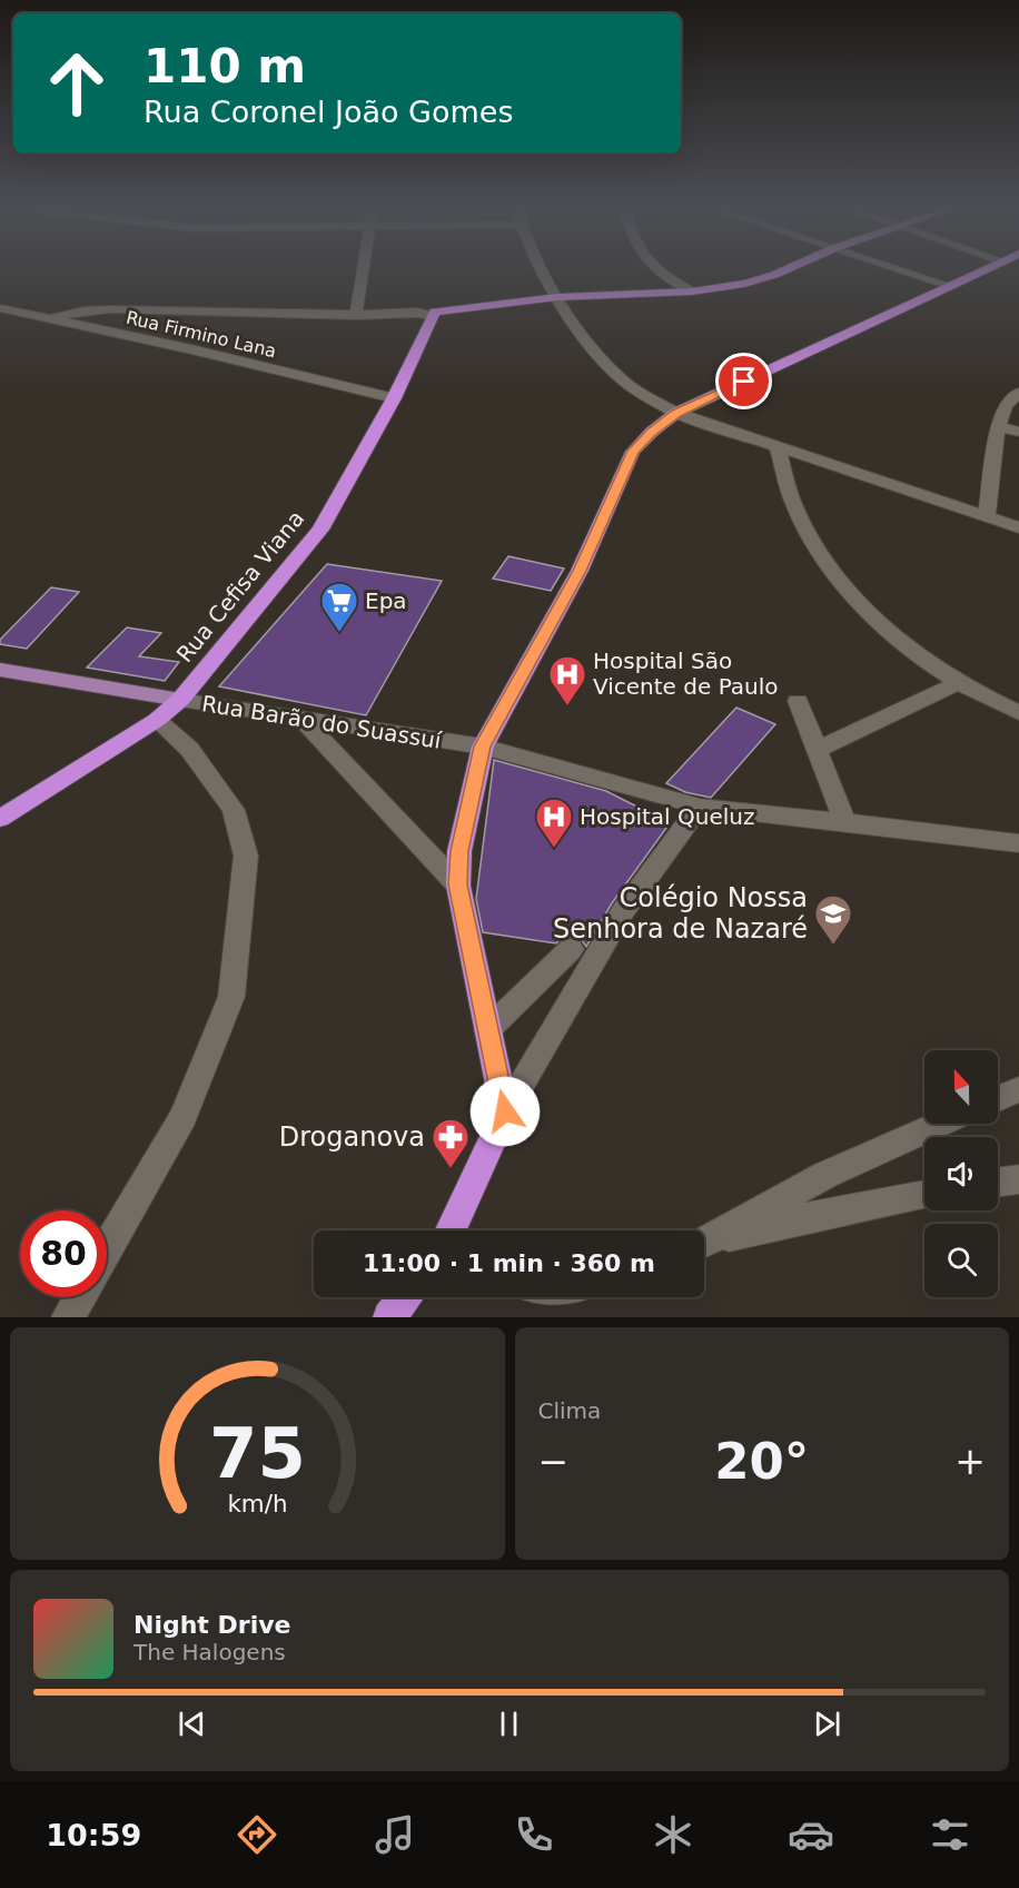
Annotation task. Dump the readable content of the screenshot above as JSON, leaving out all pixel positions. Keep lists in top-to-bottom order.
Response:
{
  "streets": {
    "highway": ["Rua Cefisa Viana"],
    "main road": ["Rua Barão do Suassuí"],
    "street": ["Rua Firmino Lana"]
  },
  "crossings": [
    ["Rua Firmino Lana", "Rua Cefisa Viana"],
    ["Rua Cefisa Viana", "Rua Barão do Suassuí"]
  ],
  "places": {
    "supermarket": ["Epa"],
    "hospital": ["Hospital São Vicente de Paulo", "Hospital Queluz"],
    "school or university": ["Colégio Nossa Senhora de Nazaré"],
    "pharmacy": ["Droganova"]
  },
  "north": "top",
  "page": {
    "turn": ["110 m", "Rua Coronel João Gomes"],
    "limit": "80",
    "trip": "11:00 · 1 min · 360 m",
    "tile": "Clima",
    "heat": ["−", "20°", "+"],
    "song": ["Night Drive", "The Halogens"],
    "tabs": "10:59",
    "gauge": ["75", "km/h"]
  }
}
